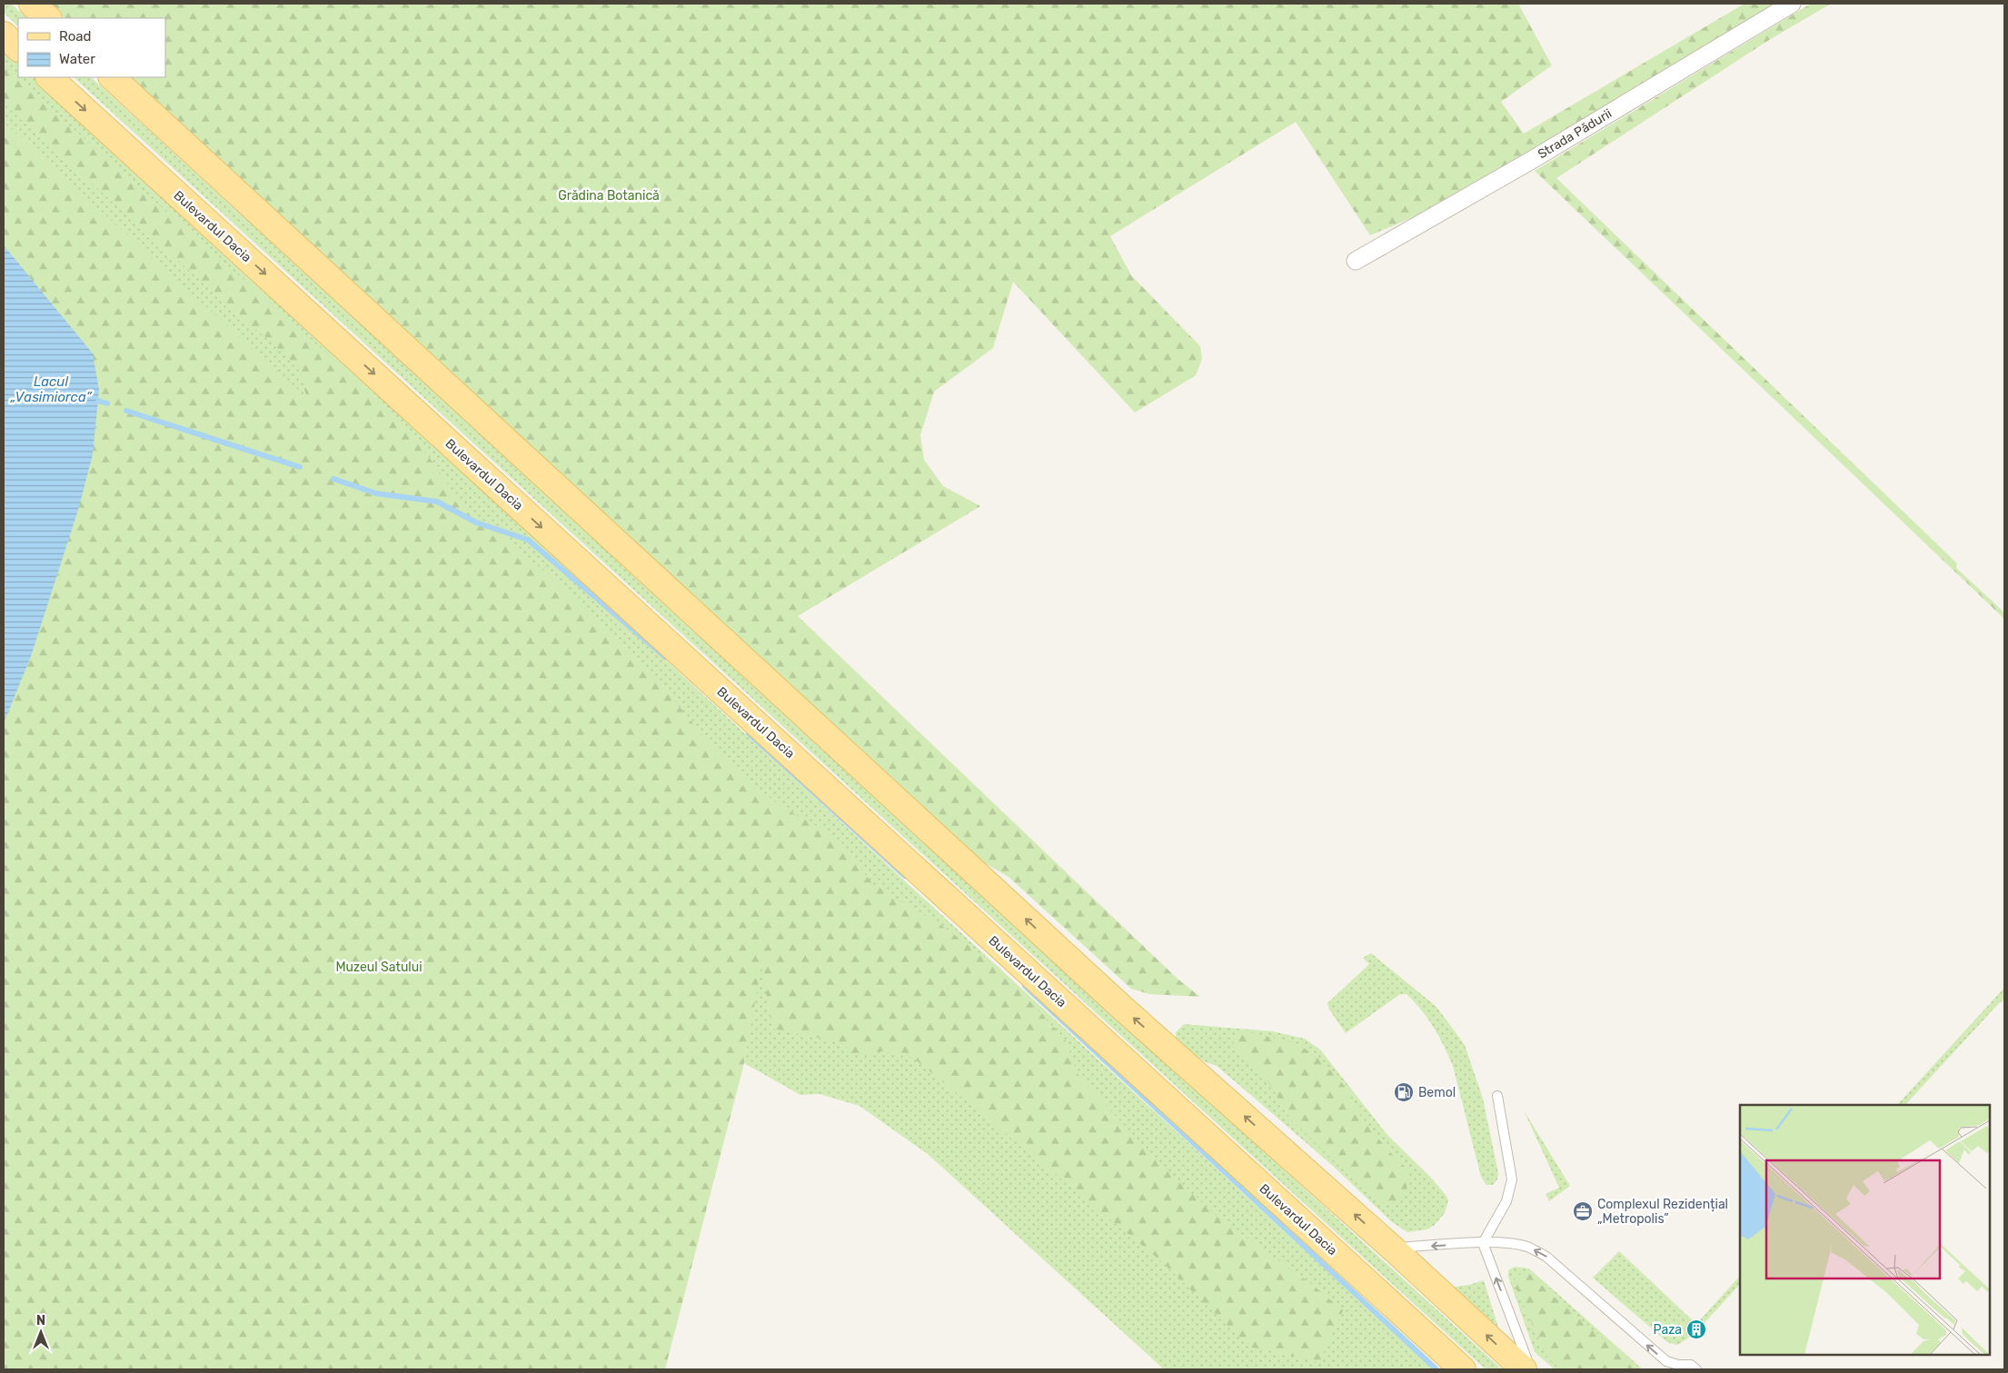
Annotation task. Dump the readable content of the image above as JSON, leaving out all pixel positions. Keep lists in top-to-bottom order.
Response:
{
  "streets": {
    "main road": ["Bulevardul Dacia"],
    "street": ["Strada Pădurii"]
  },
  "water": ["Lacul „Vasimiorca”"],
  "parks": ["Grădina Botanică", "Muzeul Satului"],
  "places": {
    "fuel station": ["Bemol"],
    "office": ["Complexul Rezidențial „Metropolis”"],
    "building": ["Paza"]
  },
  "legend": ["Road", "Water"],
  "north": "top"
}
